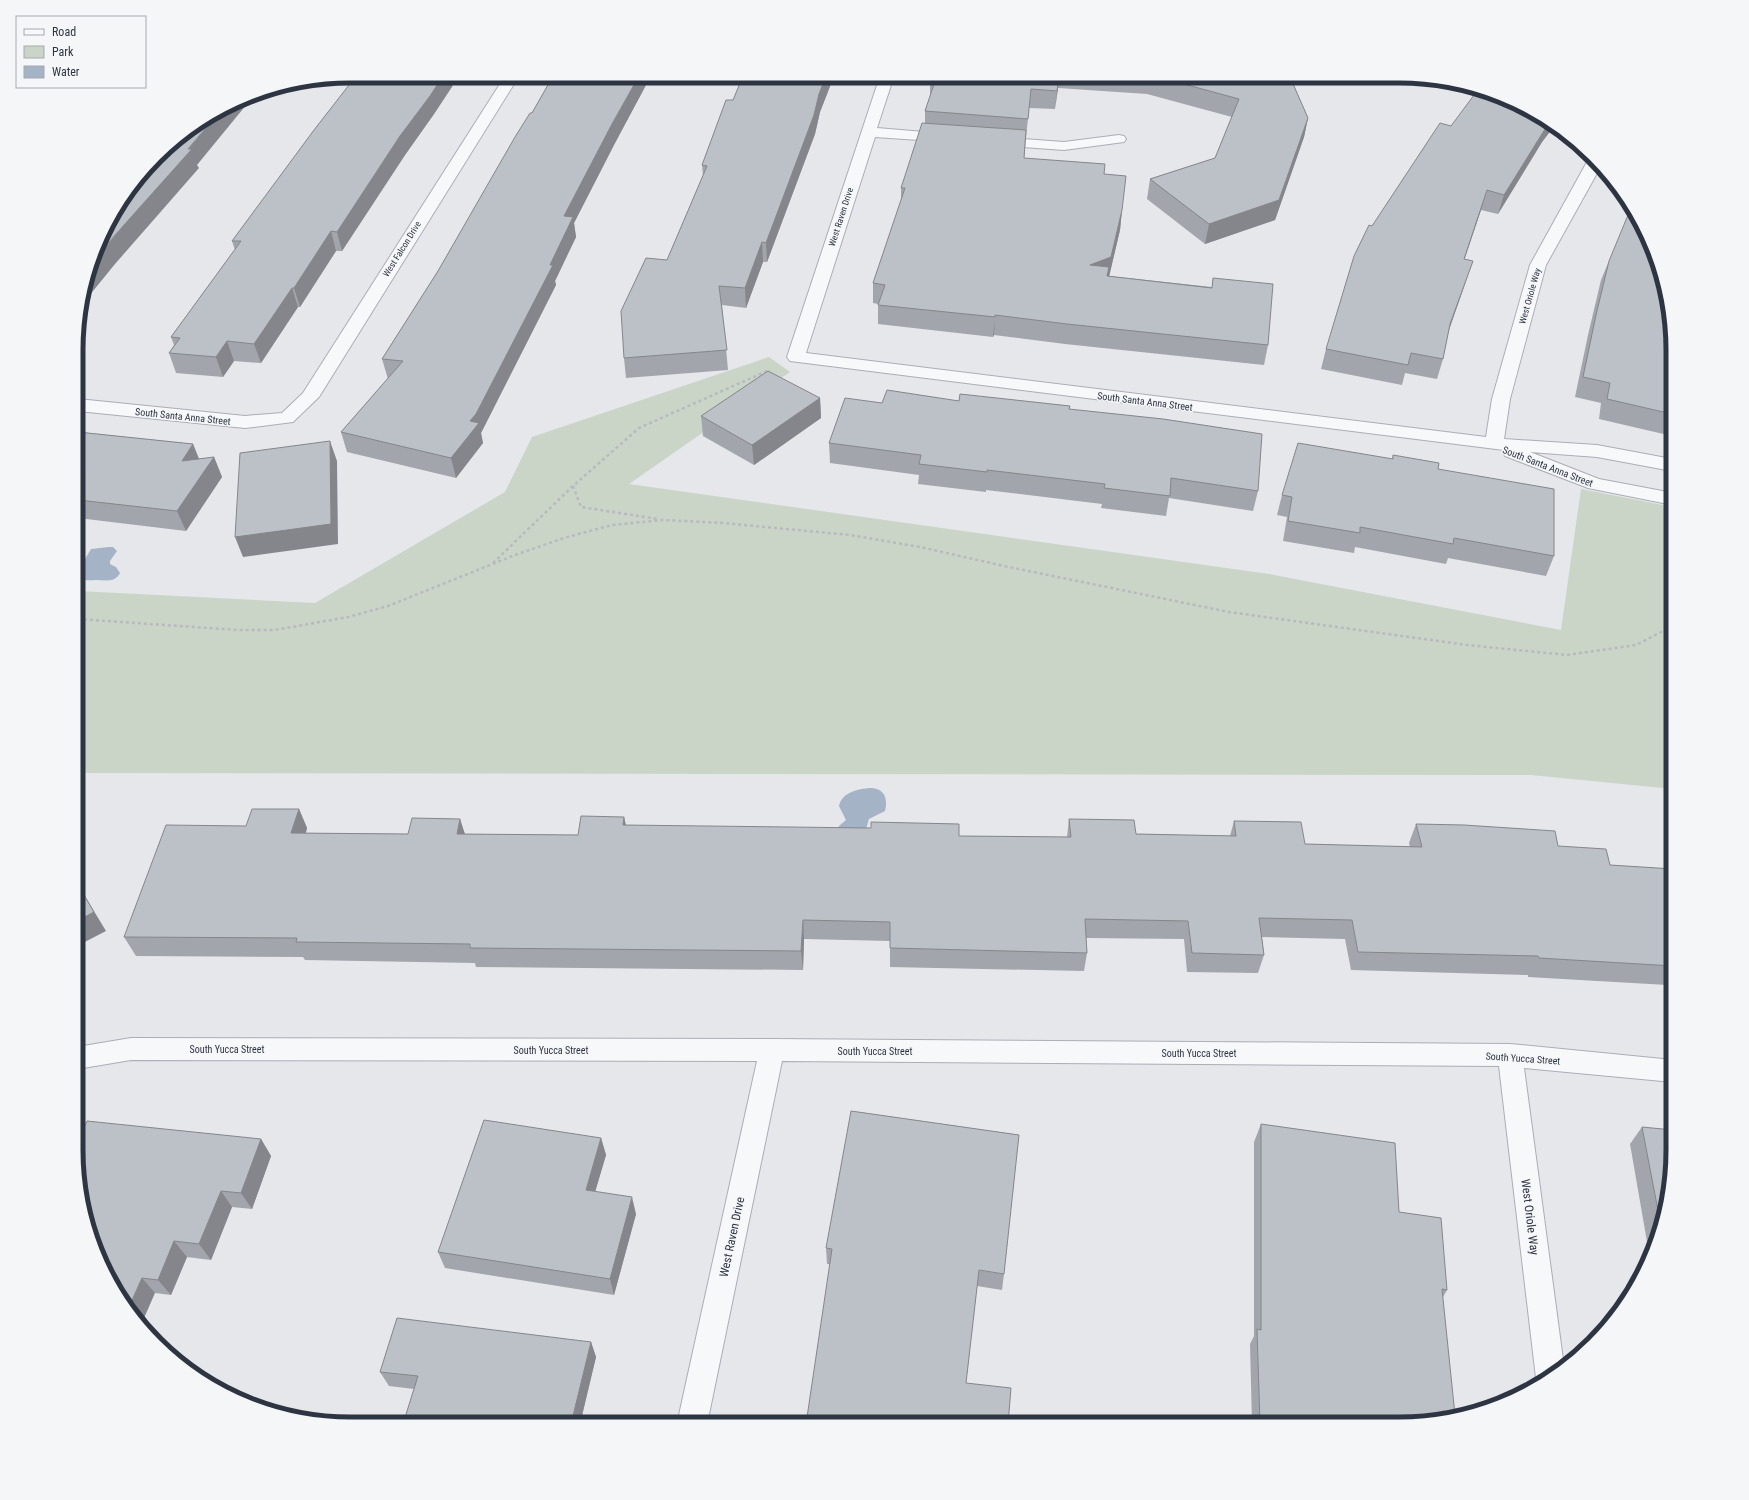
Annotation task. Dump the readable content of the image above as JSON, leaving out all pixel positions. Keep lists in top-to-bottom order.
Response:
{
  "streets": {
    "street": [
      "West Raven Drive",
      "West Falcon Drive",
      "West Oriole Way",
      "South Santa Anna Street",
      "South Yucca Street"
    ]
  },
  "crossings": [
    ["West Raven Drive", "South Santa Anna Street"],
    ["West Raven Drive", "South Yucca Street"],
    ["West Falcon Drive", "South Santa Anna Street"],
    ["West Oriole Way", "South Santa Anna Street"],
    ["West Oriole Way", "South Yucca Street"]
  ],
  "legend": ["Road", "Park", "Water"]
}
